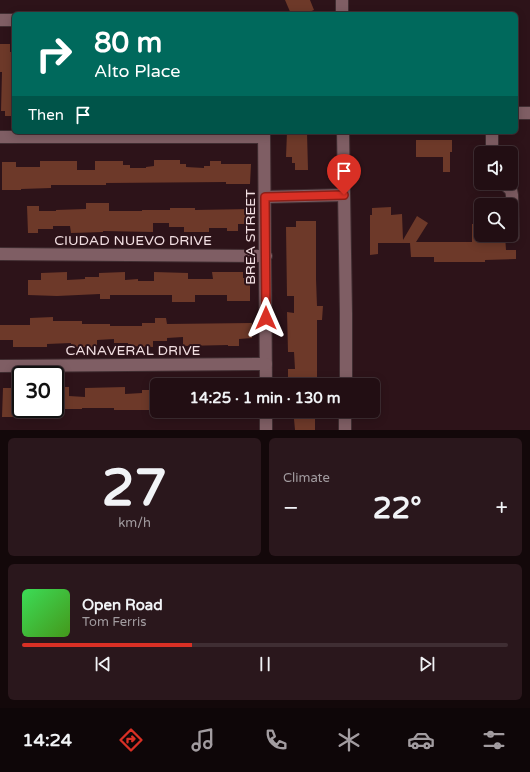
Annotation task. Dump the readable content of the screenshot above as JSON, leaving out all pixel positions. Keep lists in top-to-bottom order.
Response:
{
  "streets": {
    "street": ["BREA STREET", "CIUDAD NUEVO DRIVE", "CANAVERAL DRIVE"]
  },
  "crossings": [
    ["BREA STREET", "CIUDAD NUEVO DRIVE"],
    ["BREA STREET", "CANAVERAL DRIVE"]
  ],
  "page": {
    "turn": ["80 m", "Alto Place"],
    "then": "Then",
    "limit": "30",
    "trip": "14:25 · 1 min · 130 m",
    "tile": [
      ["27", "km/h"],
      "Climate"
    ],
    "heat": ["−", "22°", "+"],
    "song": ["Open Road", "Tom Ferris"],
    "tabs": "14:24"
  }
}
